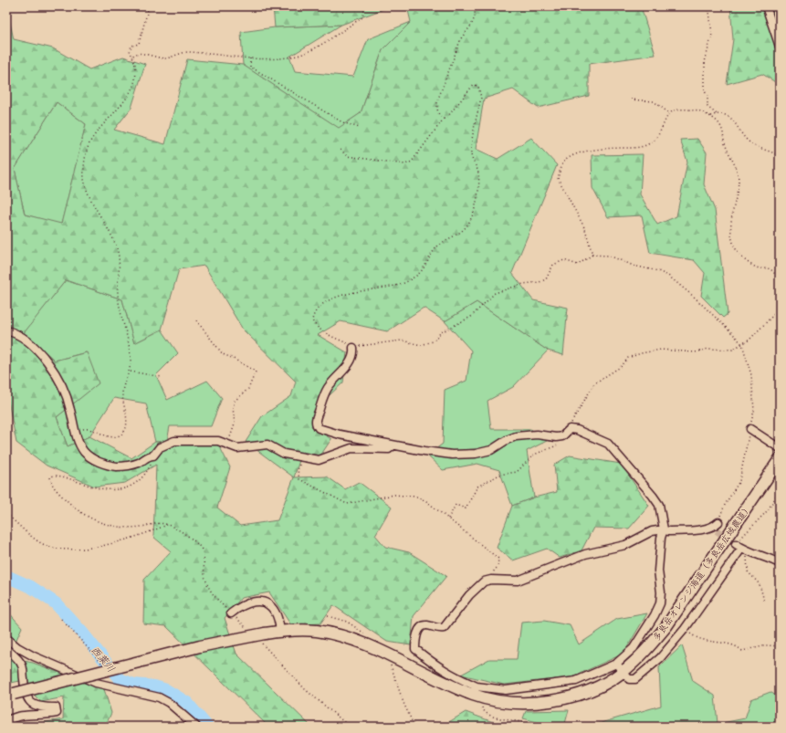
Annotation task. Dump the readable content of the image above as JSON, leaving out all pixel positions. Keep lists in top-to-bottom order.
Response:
{
  "streets": {
    "street": ["多良岳オレンジ海道（多良岳広域農道）"]
  },
  "water": ["西葉川"]
}
